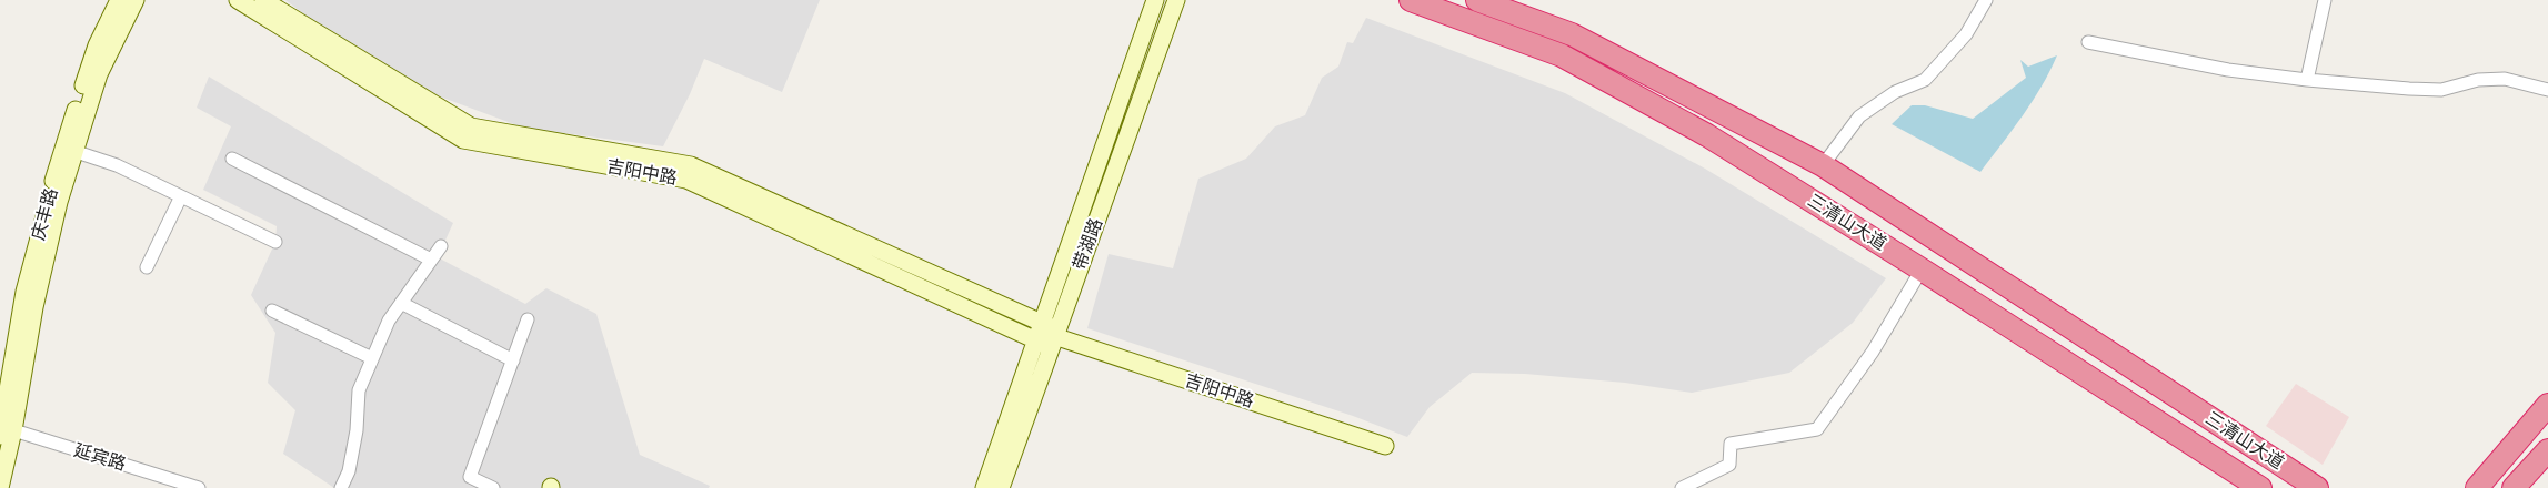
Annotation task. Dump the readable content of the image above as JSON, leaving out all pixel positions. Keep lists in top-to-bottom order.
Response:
{
  "streets": {
    "highway": ["三清山大道"],
    "main road": ["吉阳中路", "庆丰路", "带湖路"],
    "street": ["延宾路"]
  },
  "crossings": [
    ["吉阳中路", "带湖路"],
    ["庆丰路", "延宾路"]
  ]
}
